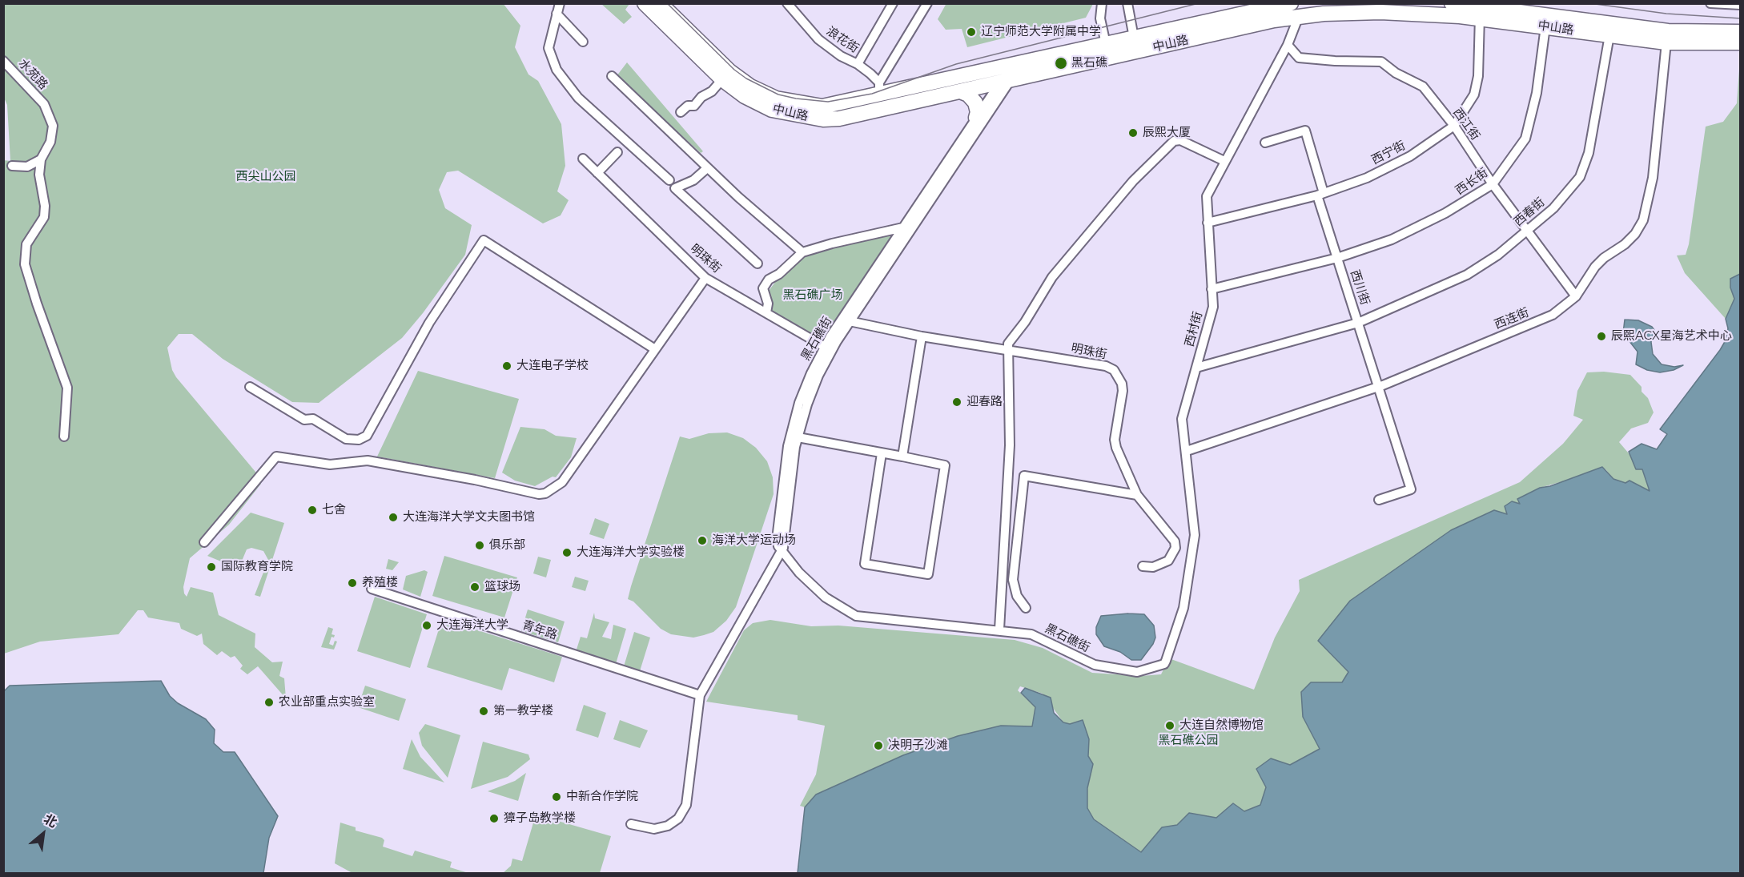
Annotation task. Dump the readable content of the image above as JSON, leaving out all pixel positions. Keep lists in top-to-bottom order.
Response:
{
  "streets": {
    "highway": ["中山路"],
    "street": [
      "浪花街",
      "水苑路",
      "西江街",
      "西宁街",
      "西长街",
      "西春街",
      "明珠街",
      "西川街",
      "西连街",
      "西村街",
      "黑石礁街",
      "青年路"
    ]
  },
  "crossings": [
    ["中山路", "浪花街"],
    ["中山路", "西宁街"],
    ["中山路", "西长街"],
    ["中山路", "西春街"],
    ["中山路", "西连街"],
    ["中山路", "西村街"],
    ["中山路", "黑石礁街"],
    ["西江街", "西宁街"],
    ["西江街", "西长街"],
    ["西江街", "西春街"],
    ["西江街", "西连街"],
    ["西江街", "西村街"],
    ["西宁街", "西川街"],
    ["西宁街", "西村街"],
    ["西长街", "西川街"],
    ["西长街", "西村街"],
    ["西春街", "西川街"],
    ["西春街", "西村街"],
    ["明珠街", "黑石礁街"],
    ["西川街", "西连街"],
    ["西连街", "西村街"],
    ["西村街", "黑石礁街"]
  ],
  "parks": ["西尖山公园", "黑石礁广场", "黑石礁公园"],
  "places": [
    "辽宁师范大学附属中学",
    "黑石礁",
    "辰熙大厦",
    "辰熙ACX星海艺术中心",
    "大连电子学校",
    "迎春路",
    "七舍",
    "大连海洋大学文夫图书馆",
    "海洋大学运动场",
    "俱乐部",
    "大连海洋大学实验楼",
    "国际教育学院",
    "养殖楼",
    "篮球场",
    "大连海洋大学",
    "农业部重点实验室",
    "第一教学楼",
    "大连自然博物馆",
    "决明子沙滩",
    "中新合作学院",
    "獐子岛教学楼"
  ],
  "north": "top right"
}
